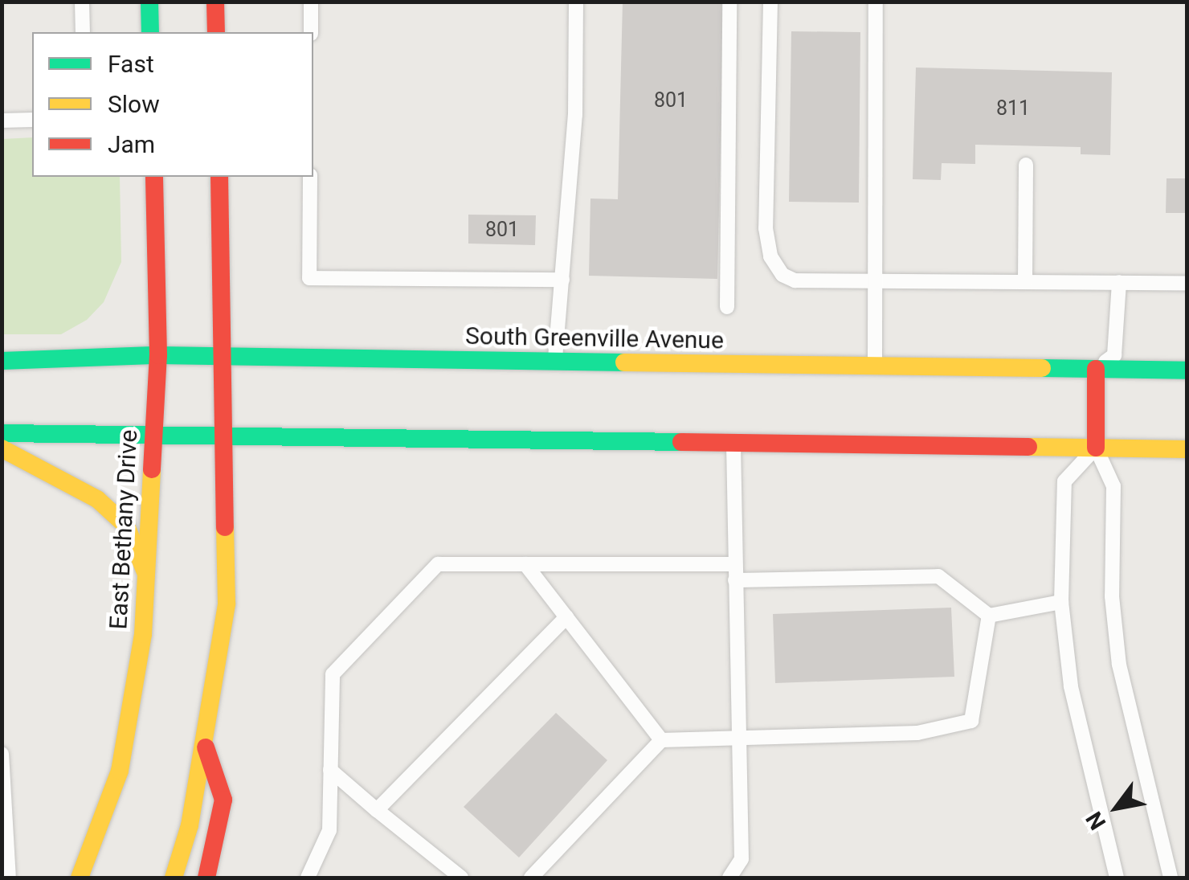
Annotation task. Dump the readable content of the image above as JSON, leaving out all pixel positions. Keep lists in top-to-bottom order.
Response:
{
  "streets": {
    "main road": ["South Greenville Avenue", "East Bethany Drive"]
  },
  "crossings": [
    ["South Greenville Avenue", "East Bethany Drive"]
  ],
  "house_numbers": ["801", "811", "801"],
  "legend": ["Fast", "Slow", "Jam"],
  "north": "bottom left"
}
